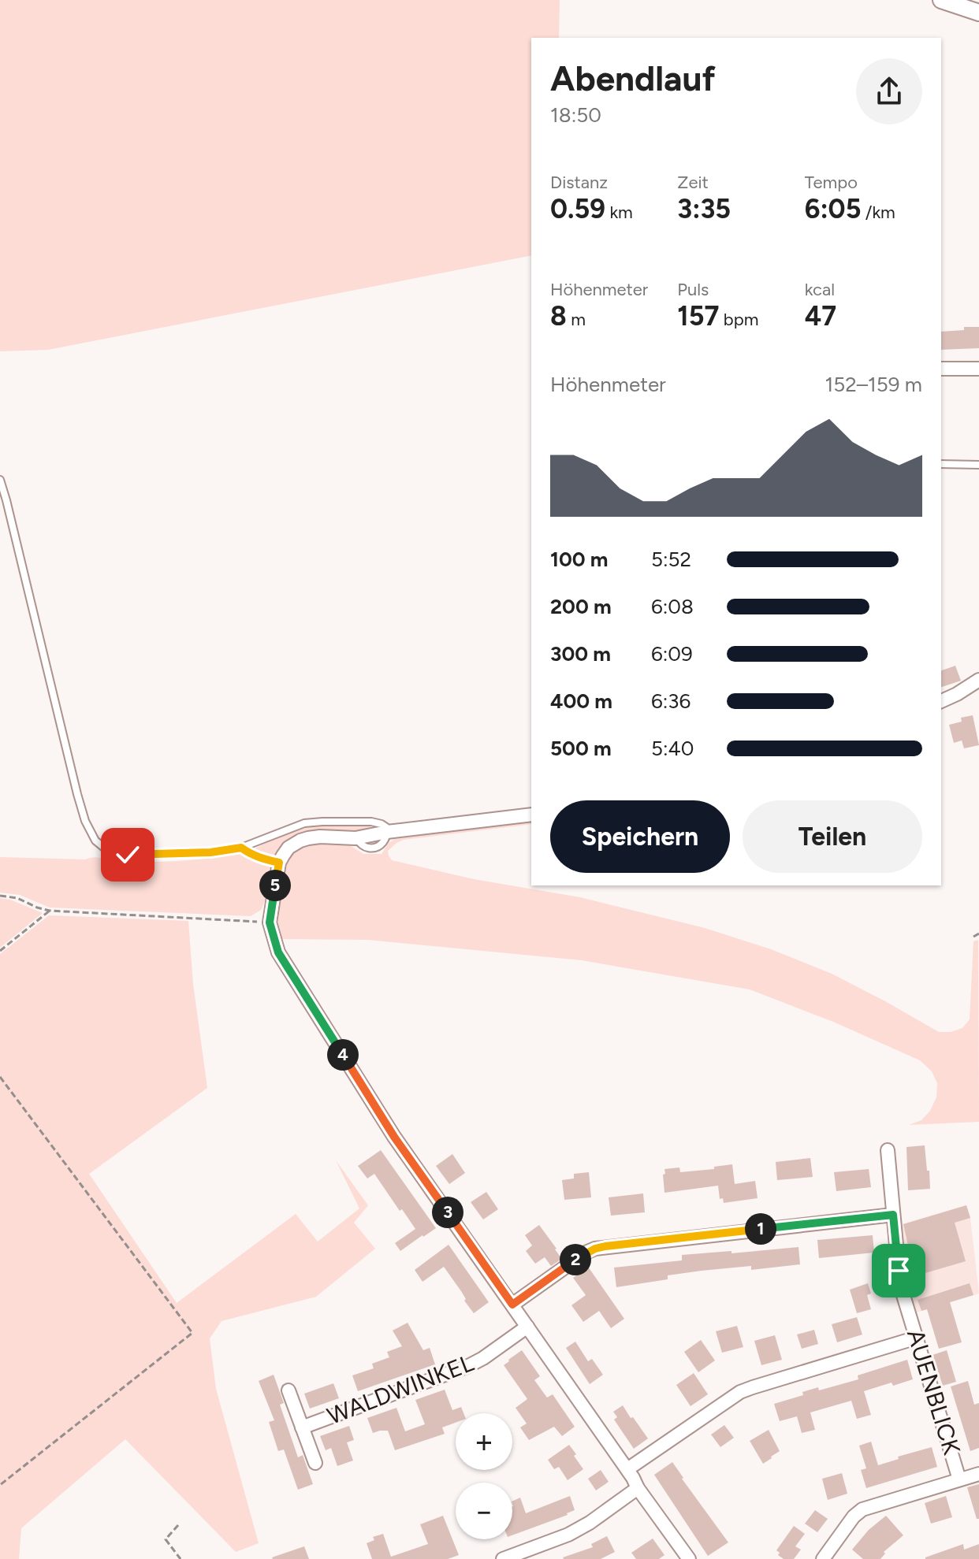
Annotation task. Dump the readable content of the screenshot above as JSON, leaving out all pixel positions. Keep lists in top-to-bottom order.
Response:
{
  "streets": {
    "street": ["WALDWINKEL", "AUENBLICK"]
  },
  "page": {
    "heading": ["Abendlauf", "18:50"],
    "stats": [
      ["Distanz", "0.59 km"],
      ["Zeit", "3:35"],
      ["Tempo", "6:05 /km"],
      ["Höhenmeter", "8 m"],
      ["Puls", "157 bpm"],
      ["kcal", "47"]
    ],
    "chart": ["Höhenmeter", "152–159 m"],
    "list": [
      {
        "name": "100 m",
        "note": "5:52"
      },
      {
        "name": "200 m",
        "note": "6:08"
      },
      {
        "name": "300 m",
        "note": "6:09"
      },
      {
        "name": "400 m",
        "note": "6:36"
      },
      {
        "name": "500 m",
        "note": "5:40"
      }
    ],
    "buttons": ["Speichern", "Teilen"],
    "pins": [
      "5",
      "4",
      "3",
      "1",
      "2"
    ],
    "map_buttons": ["+", "−"]
  }
}
